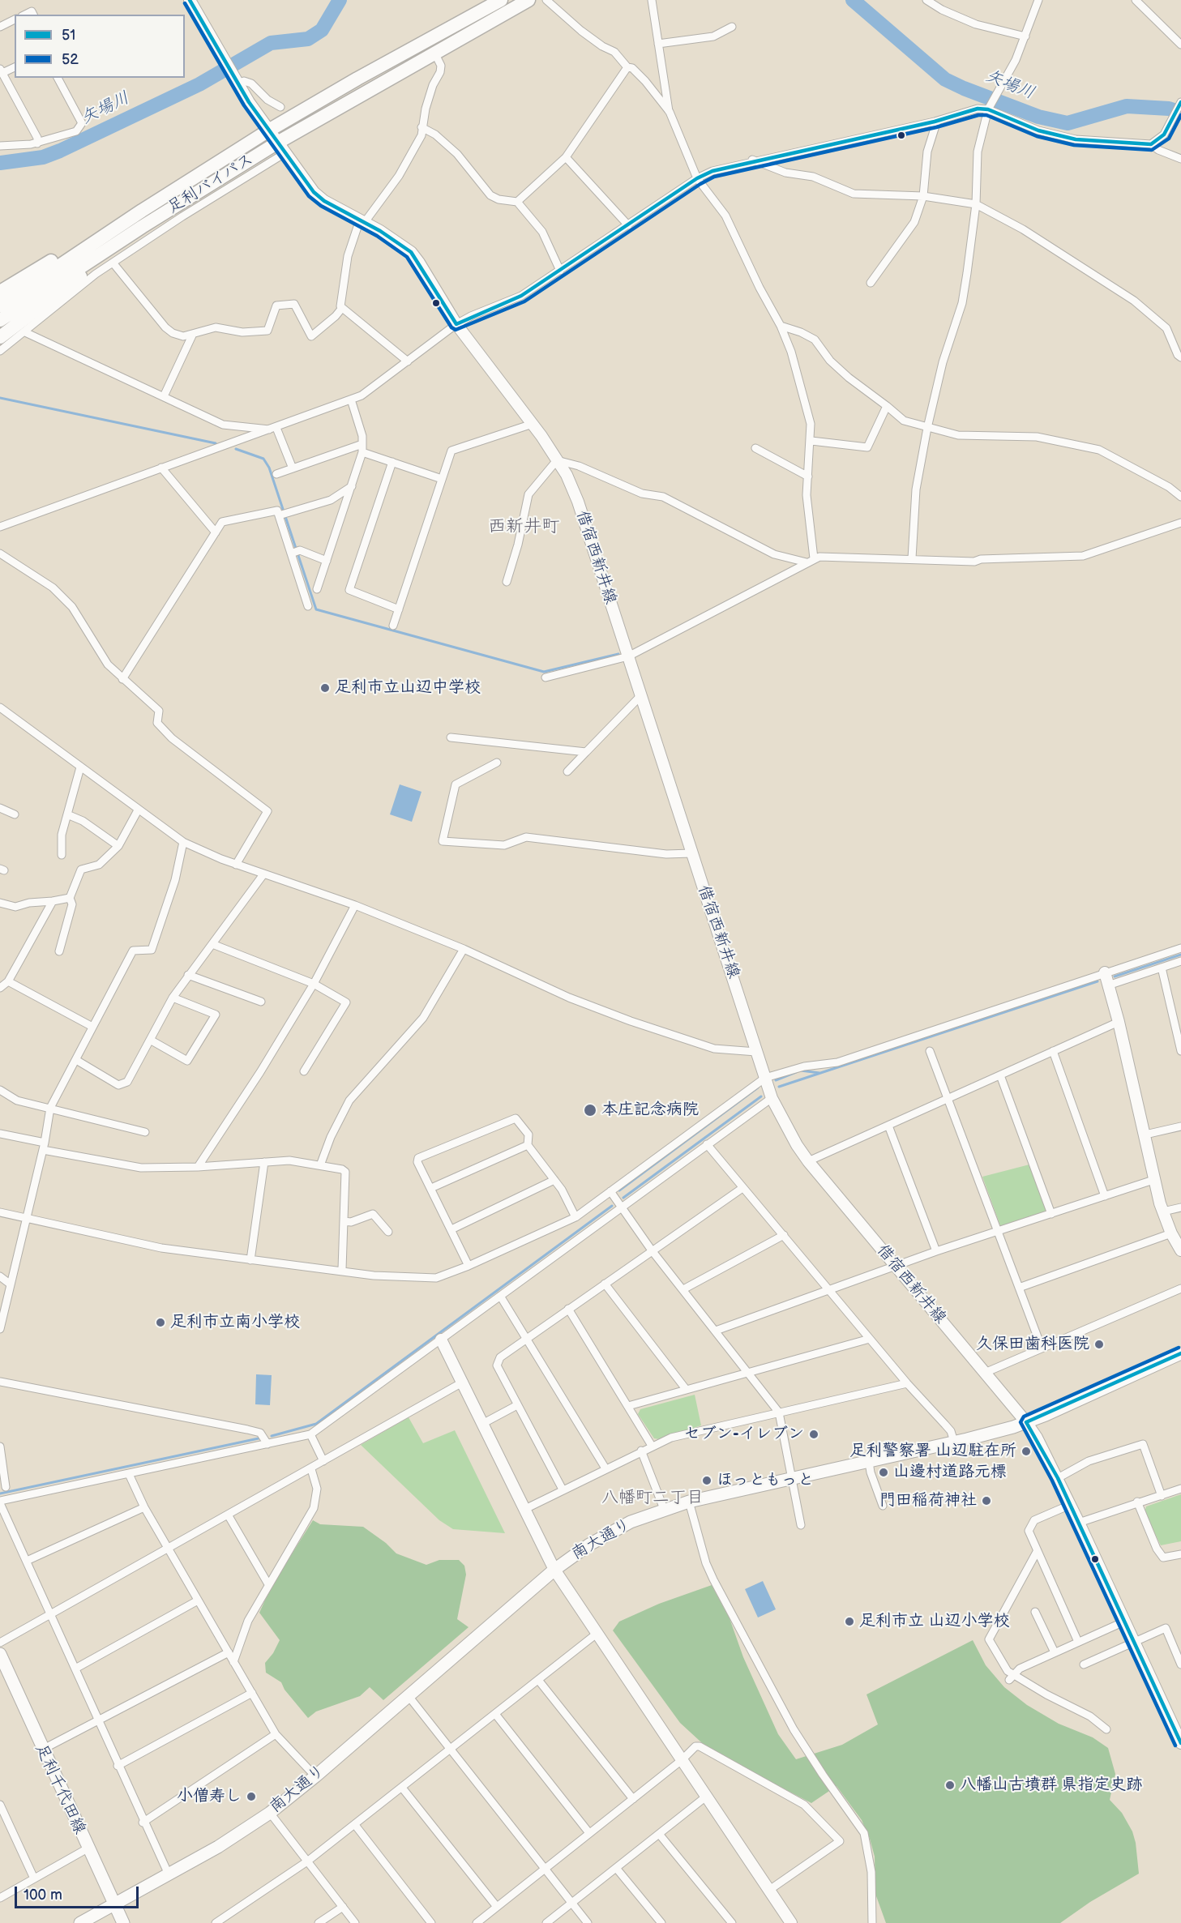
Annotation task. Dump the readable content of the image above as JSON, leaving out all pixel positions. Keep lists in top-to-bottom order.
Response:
{
  "streets": {
    "highway": ["足利バイパス"],
    "main road": ["借宿西新井線", "南大通り", "足利千代田線"]
  },
  "crossings": [
    ["足利バイパス", "借宿西新井線"],
    ["借宿西新井線", "南大通り"],
    ["南大通り", "足利千代田線"]
  ],
  "districts": ["西新井町", "八幡町二丁目"],
  "water": ["矢場川"],
  "places": [
    "足利市立山辺中学校",
    "本庄記念病院",
    "足利市立南小学校",
    "久保田歯科医院",
    "セブン-イレブン",
    "足利警察署 山辺駐在所",
    "山邊村道路元標",
    "ほっともっと",
    "門田稲荷神社",
    "足利市立 山辺小学校",
    "八幡山古墳群 県指定史跡",
    "小僧寿し"
  ],
  "lines": ["transit line 51", "transit line 52"],
  "legend": ["51", "52"],
  "scale_bar": "100 m"
}
